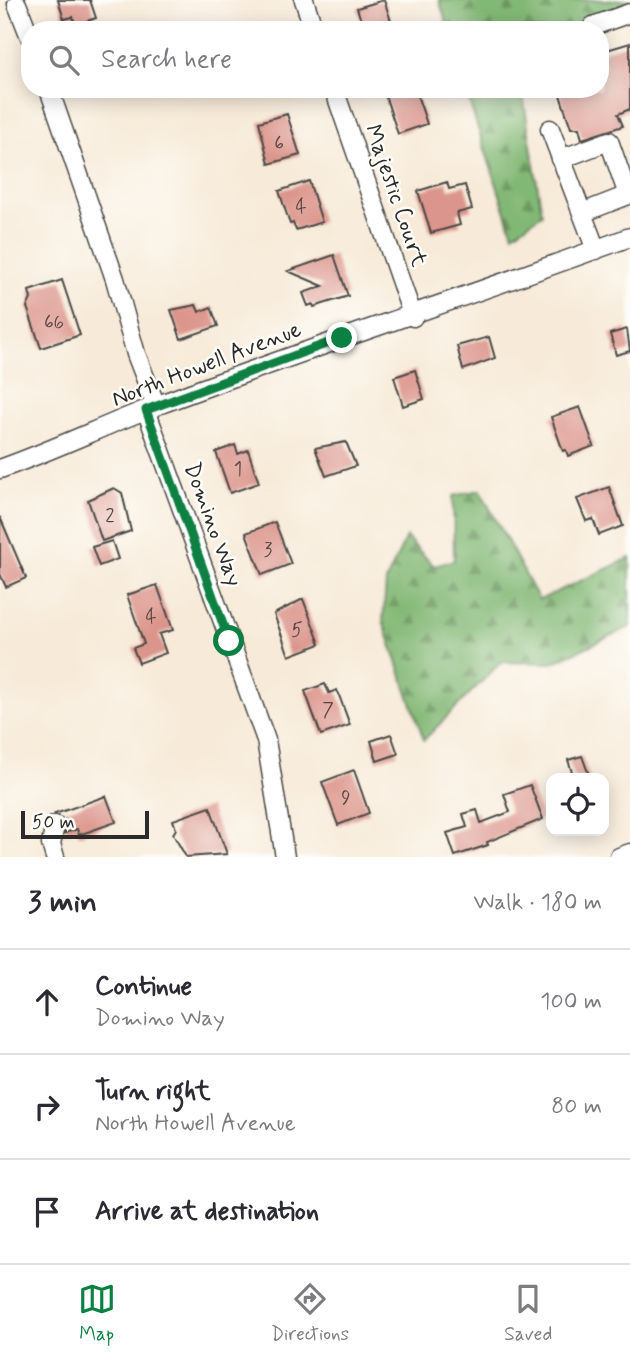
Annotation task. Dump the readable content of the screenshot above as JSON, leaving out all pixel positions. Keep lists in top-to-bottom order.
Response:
{
  "streets": {
    "street": ["Majestic Court", "North Howell Avenue", "Domino Way"]
  },
  "crossings": [
    ["Majestic Court", "North Howell Avenue"],
    ["North Howell Avenue", "Domino Way"]
  ],
  "house_numbers": [
    "6",
    "4",
    "66",
    "1",
    "2",
    "3",
    "4",
    "5",
    "7",
    "9"
  ],
  "scale_bar": "50 m",
  "page": {
    "search": "Search here",
    "scale": "50 m",
    "heading": ["3 min", "Walk · 180 m"],
    "list": [
      ["Continue", "Domino Way", "100 m"],
      ["Turn right", "North Howell Avenue", "80 m"],
      "Arrive at destination"
    ],
    "nav": ["Map", "Directions", "Saved"]
  }
}
